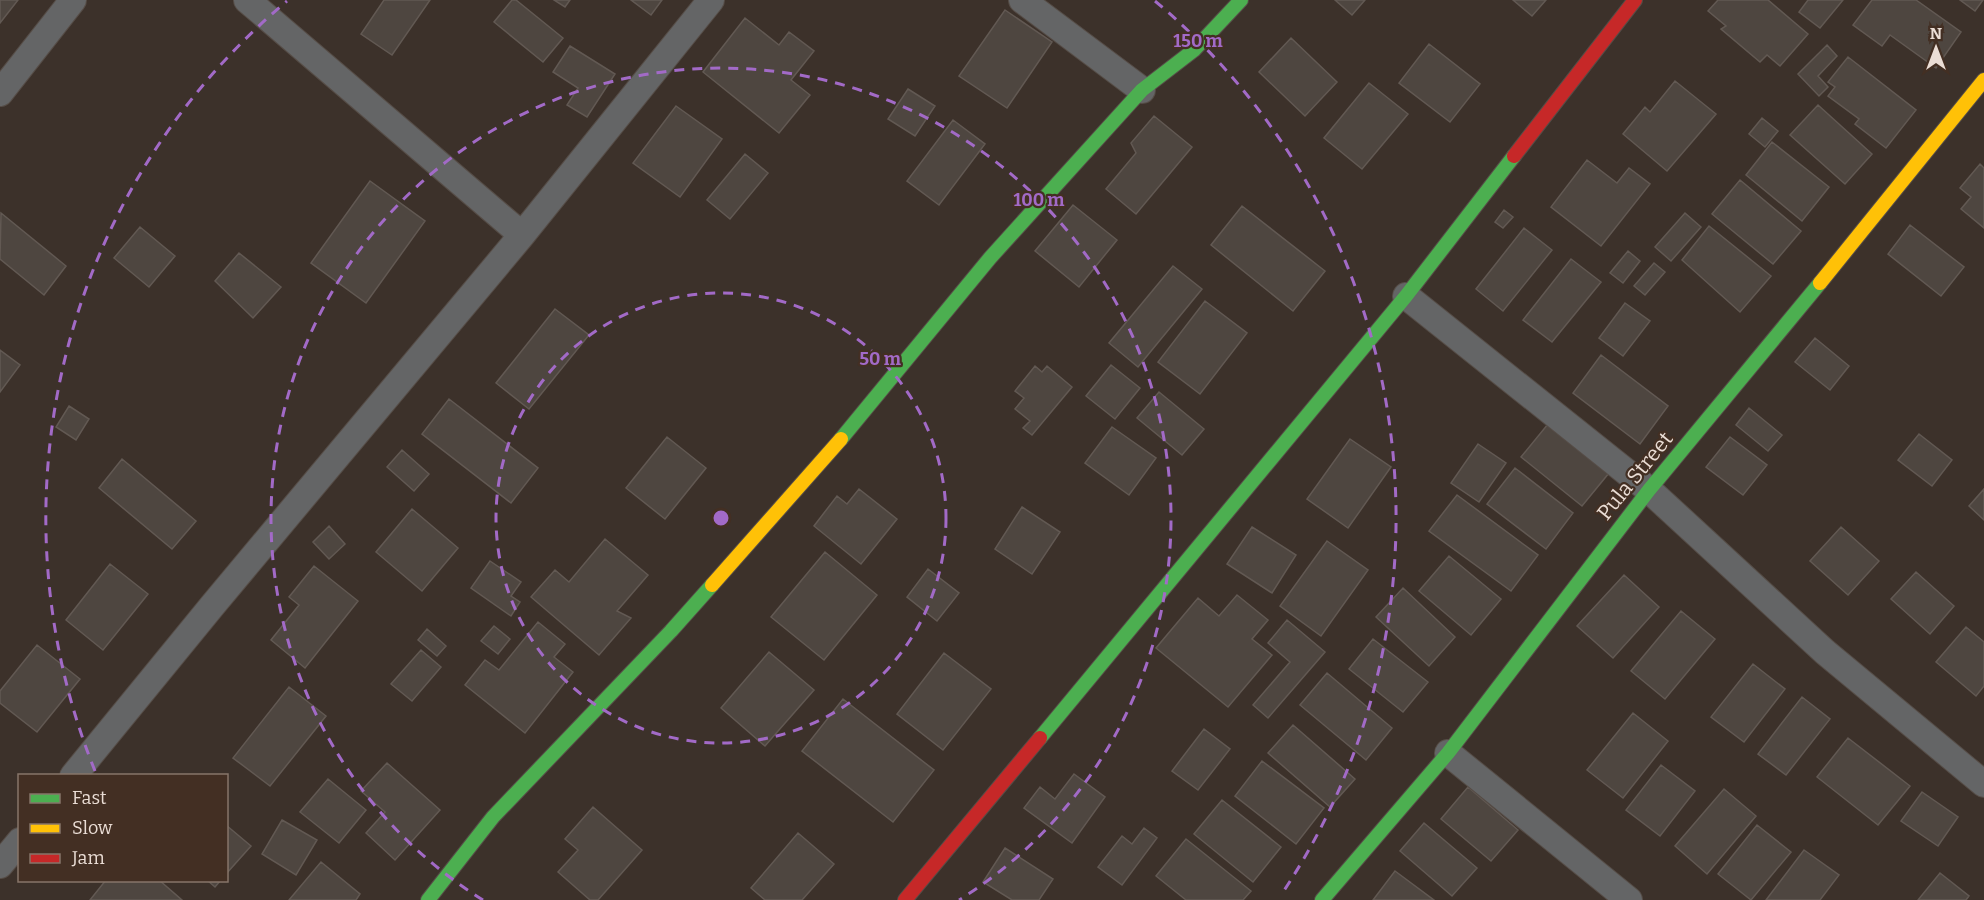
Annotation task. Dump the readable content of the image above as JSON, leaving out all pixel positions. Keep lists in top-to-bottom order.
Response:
{
  "streets": {
    "street": ["Pula Street"]
  },
  "legend": ["Fast", "Slow", "Jam"],
  "north": "top",
  "rings": ["150 m", "100 m", "50 m"]
}
